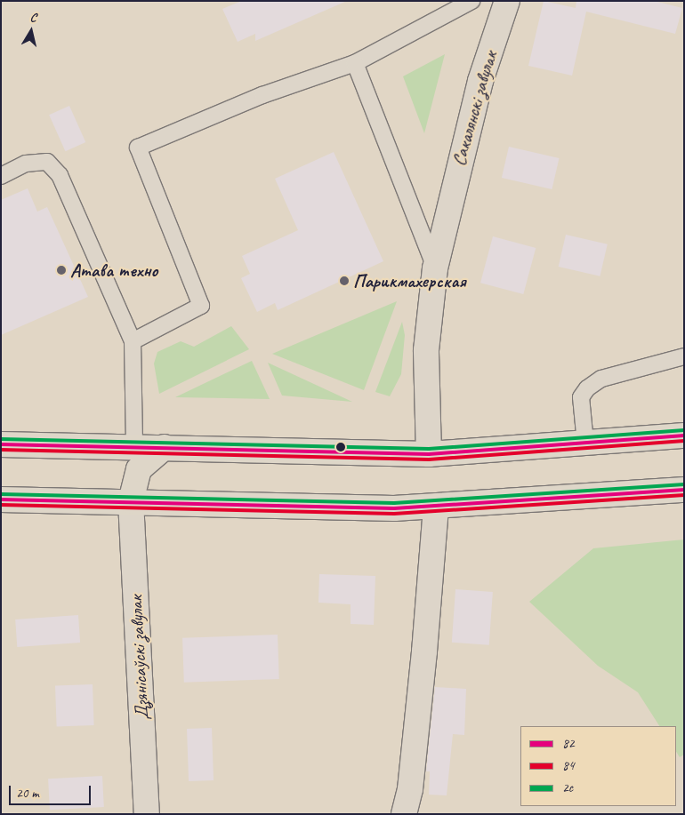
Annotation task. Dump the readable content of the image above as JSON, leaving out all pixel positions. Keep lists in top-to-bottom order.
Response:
{
  "streets": {
    "street": ["Сакалянскі завулак", "Дзянісаўскі завулак"]
  },
  "places": ["Атава техно", "Парикмахерская"],
  "lines": ["transit line 2с", "transit line 82", "transit line 84"],
  "legend": ["82", "84", "2с"],
  "scale_bar": "20 m",
  "north": "top"
}
